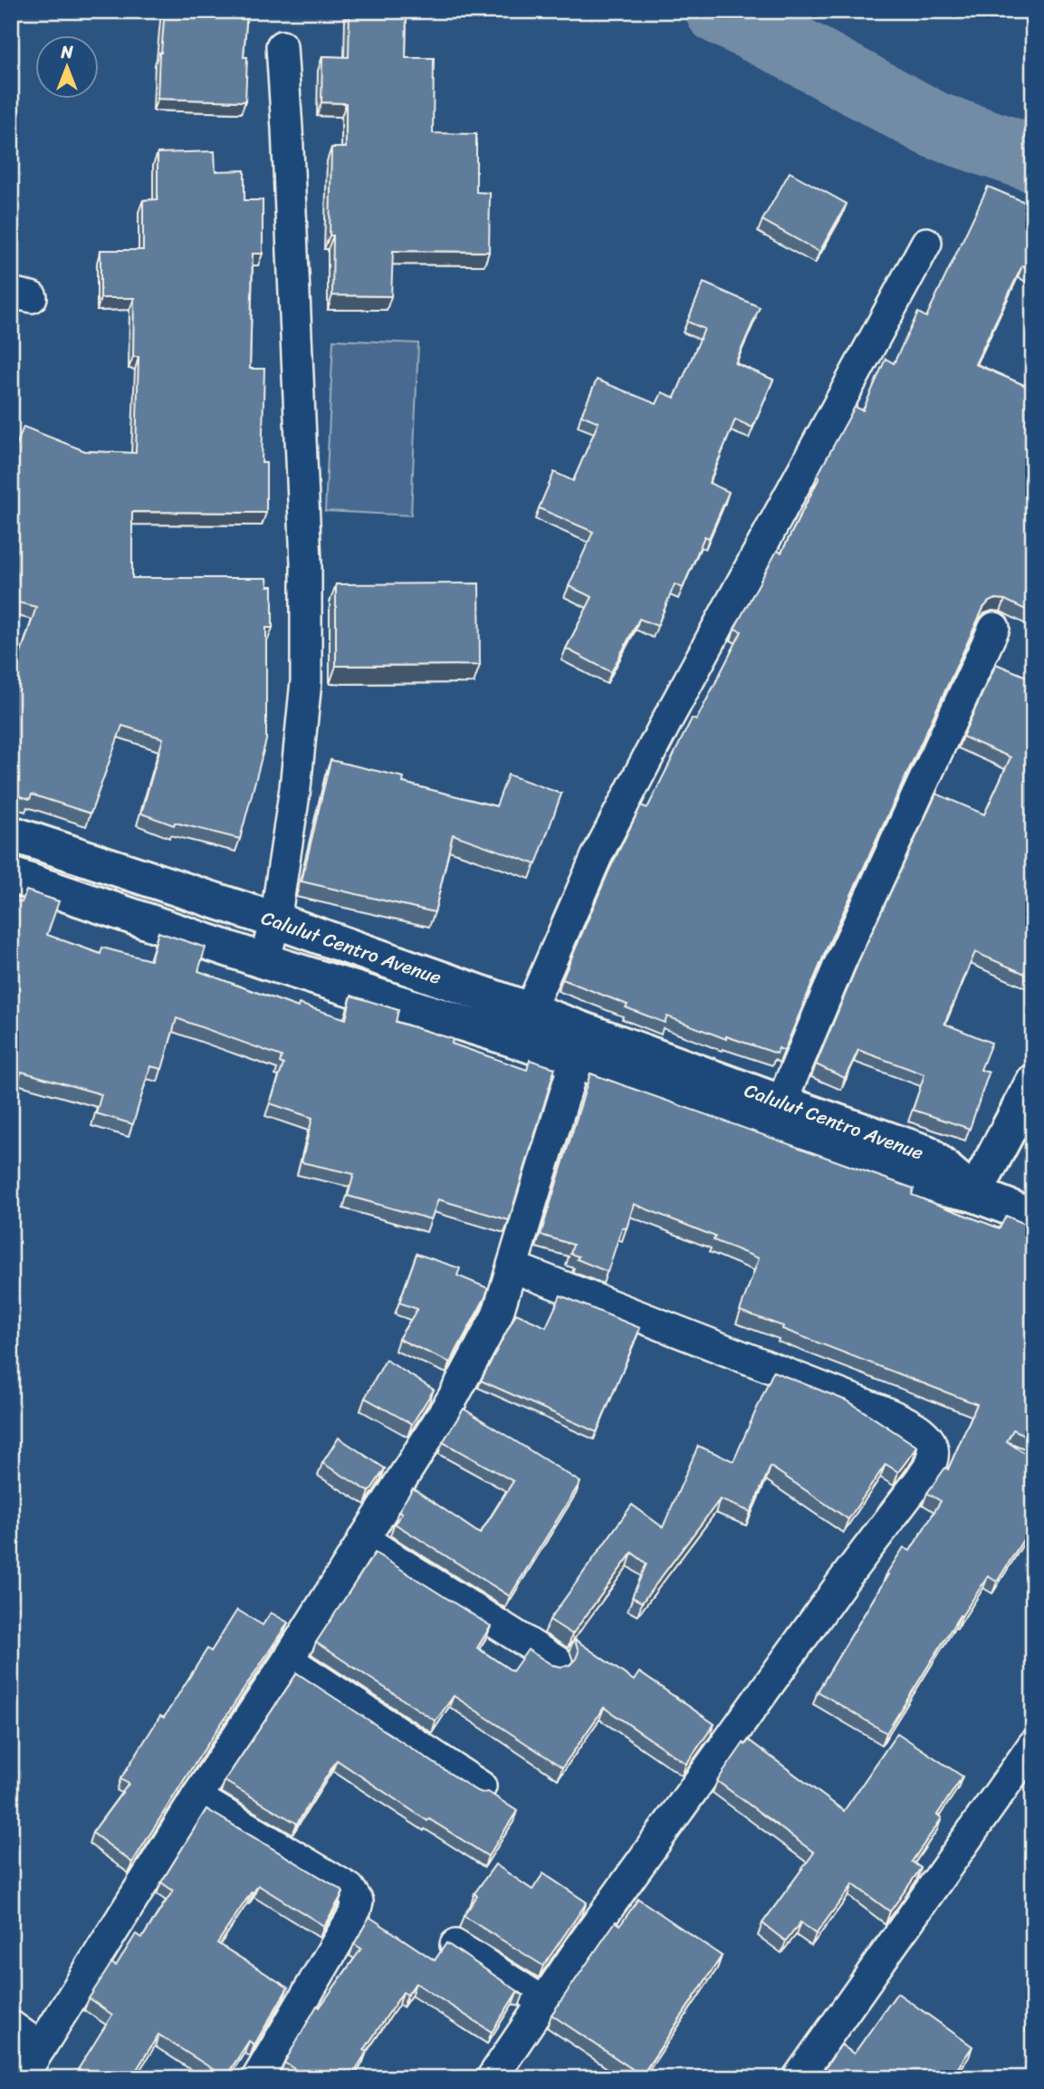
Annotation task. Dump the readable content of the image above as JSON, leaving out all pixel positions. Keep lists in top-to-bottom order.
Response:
{
  "streets": {
    "main road": ["Calulut Centro Avenue"]
  },
  "north": "top"
}
